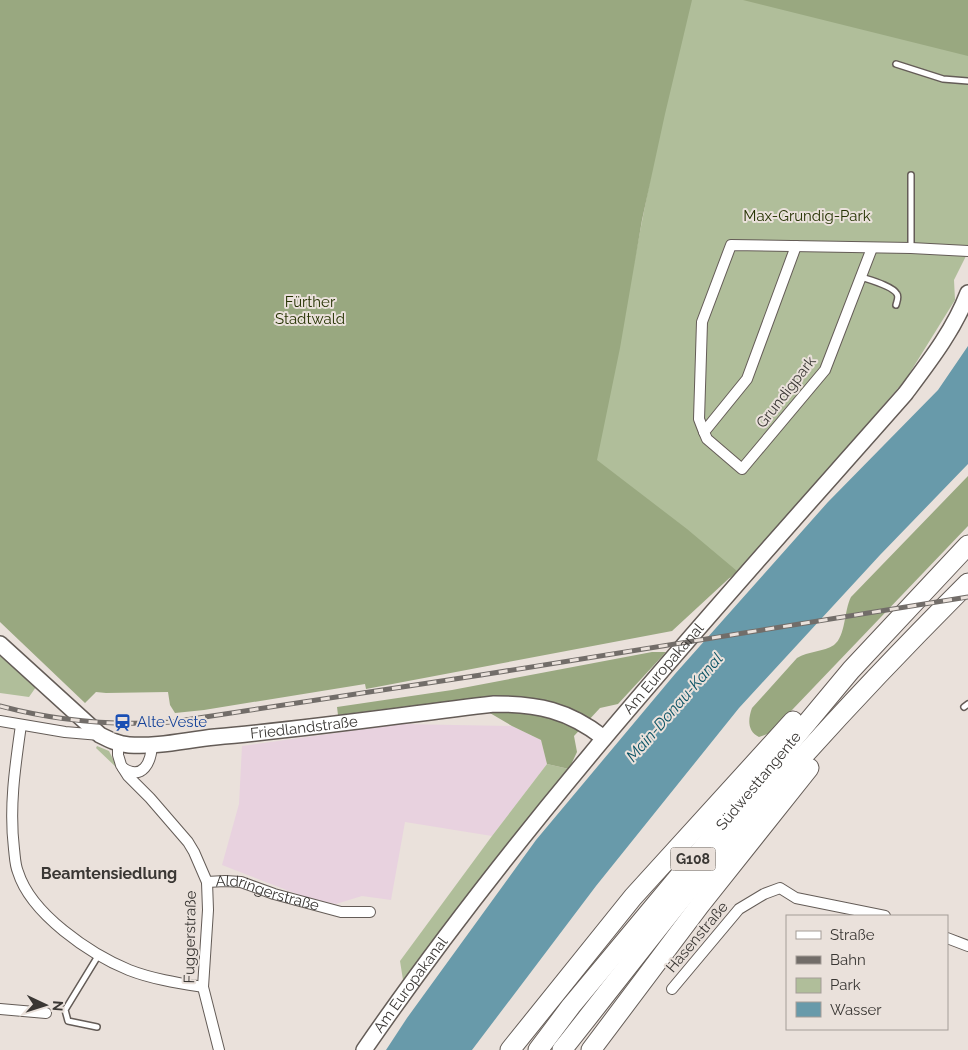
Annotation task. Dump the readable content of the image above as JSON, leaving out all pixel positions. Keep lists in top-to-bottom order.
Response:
{
  "streets": {
    "highway": ["Südwesttangente", "G108"],
    "main road": ["Am Europakanal", "Friedlandstraße"],
    "street": [
      "Grundigpark",
      "Aldringerstraße",
      "Fuggerstraße",
      "Hasenstraße"
    ]
  },
  "crossings": [
    ["Am Europakanal", "Friedlandstraße"],
    ["Aldringerstraße", "Fuggerstraße"]
  ],
  "districts": ["Beamtensiedlung"],
  "water": ["Main-Donau-Kanal"],
  "parks": ["Max-Grundig-Park", "Fürther Stadtwald"],
  "places": {
    "station": ["Alte Veste"]
  },
  "legend": [
    "Straße",
    "Bahn",
    "Park",
    "Wasser"
  ],
  "north": "right"
}
